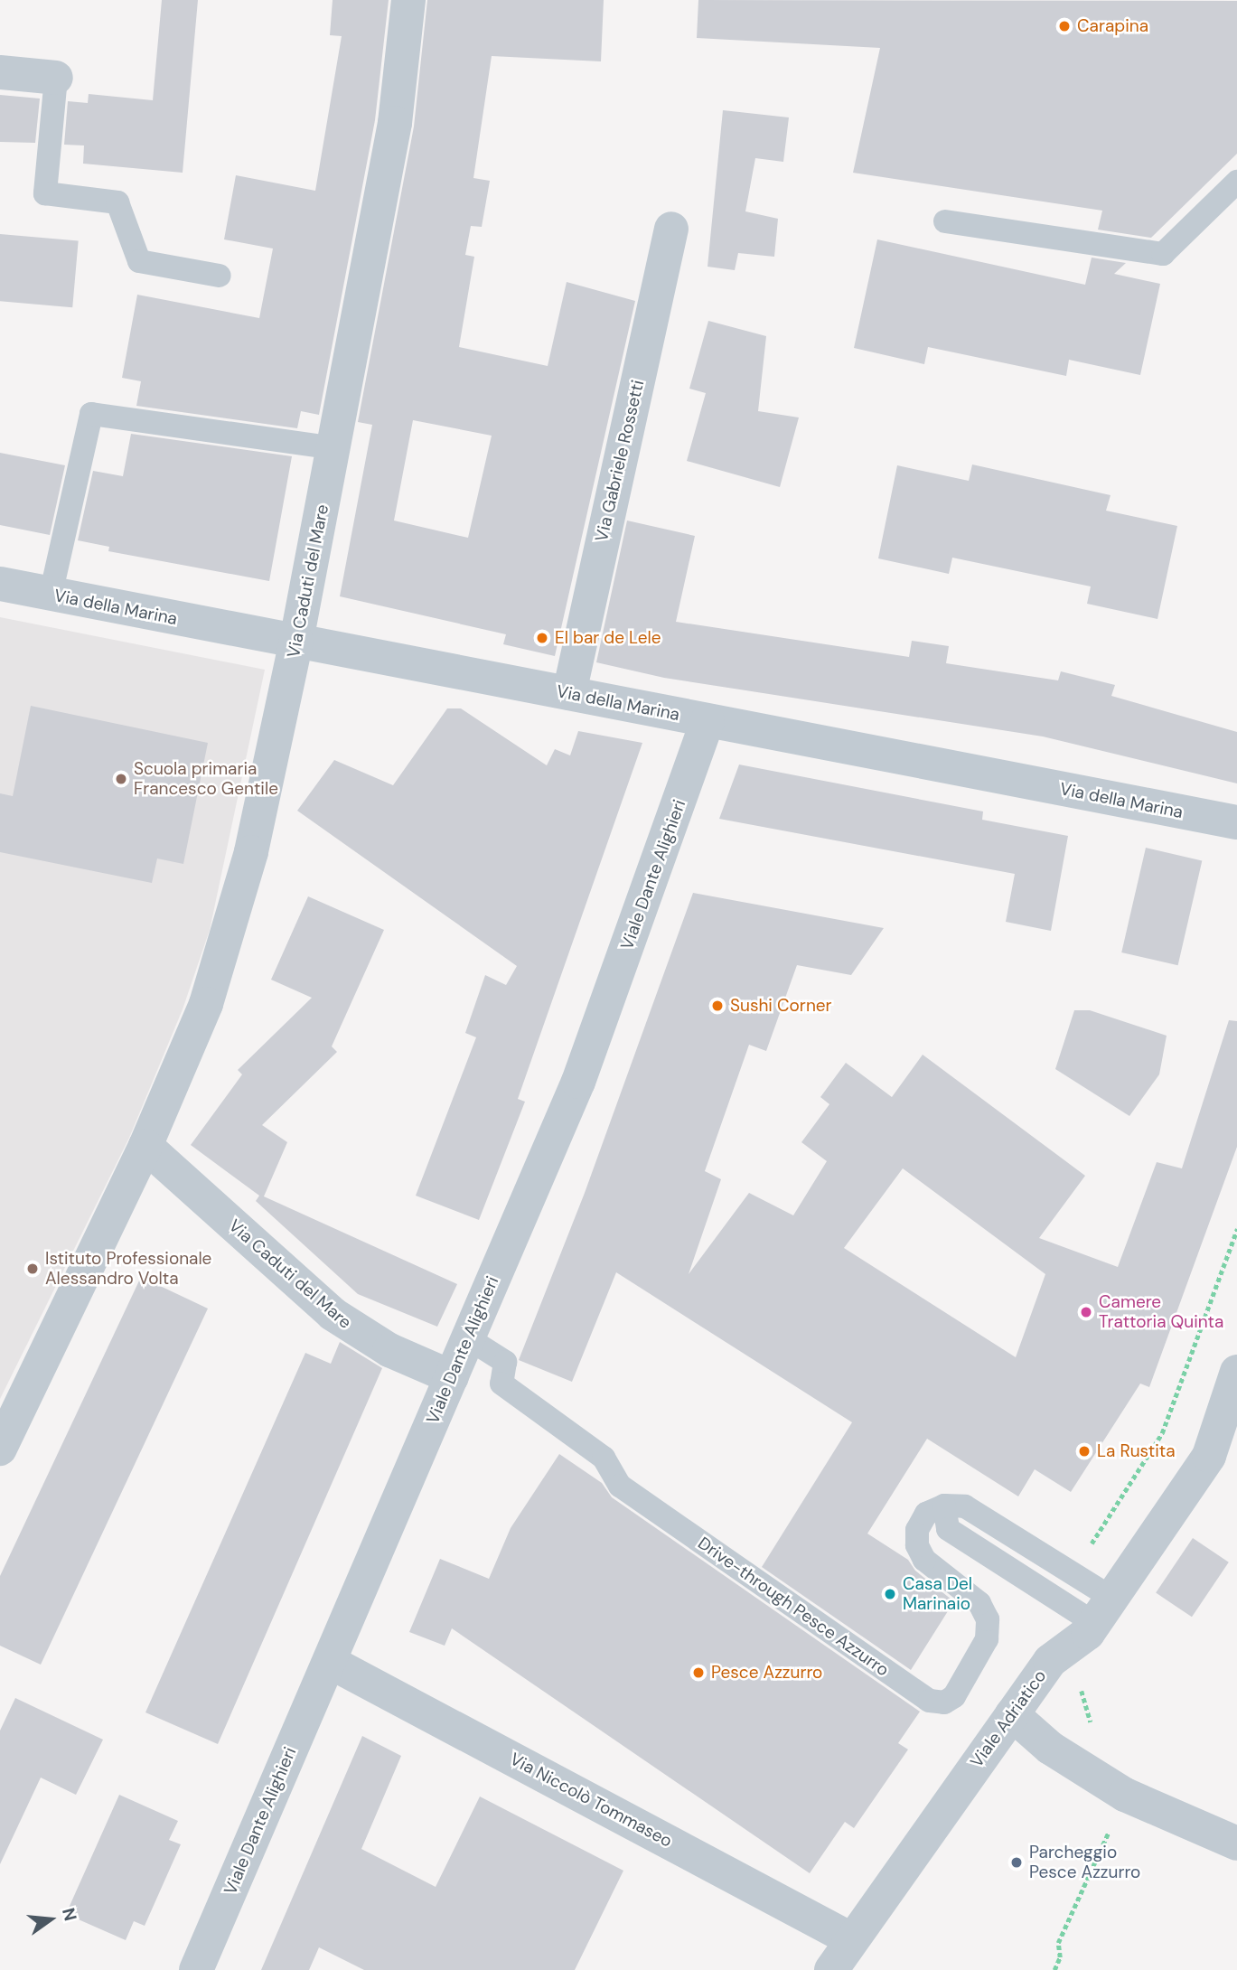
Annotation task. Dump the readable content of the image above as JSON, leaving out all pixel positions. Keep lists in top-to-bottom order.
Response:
{
  "streets": {
    "street": [
      "Via Gabriele Rossetti",
      "Via Caduti del Mare",
      "Via della Marina",
      "Viale Dante Alighieri",
      "Viale Adriatico",
      "Via Niccolò Tommaseo"
    ],
    "lane": ["Drive-through Pesce Azzurro"]
  },
  "crossings": [
    ["Via Gabriele Rossetti", "Via della Marina"],
    ["Via Caduti del Mare", "Via della Marina"],
    ["Via Caduti del Mare", "Viale Dante Alighieri"],
    ["Via della Marina", "Viale Dante Alighieri"],
    ["Viale Dante Alighieri", "Drive-through Pesce Azzurro"],
    ["Viale Dante Alighieri", "Via Niccolò Tommaseo"],
    ["Viale Adriatico", "Via Niccolò Tommaseo"]
  ],
  "places": [
    "Carapina",
    "El bar de Lele",
    "Scuola primaria Francesco Gentile",
    "Sushi Corner",
    "Istituto Professionale Alessandro Volta",
    "Camere Trattoria Quinta",
    "La Rustita",
    "Casa Del Marinaio",
    "Pesce Azzurro",
    "Parcheggio Pesce Azzurro"
  ],
  "north": "right"
}
